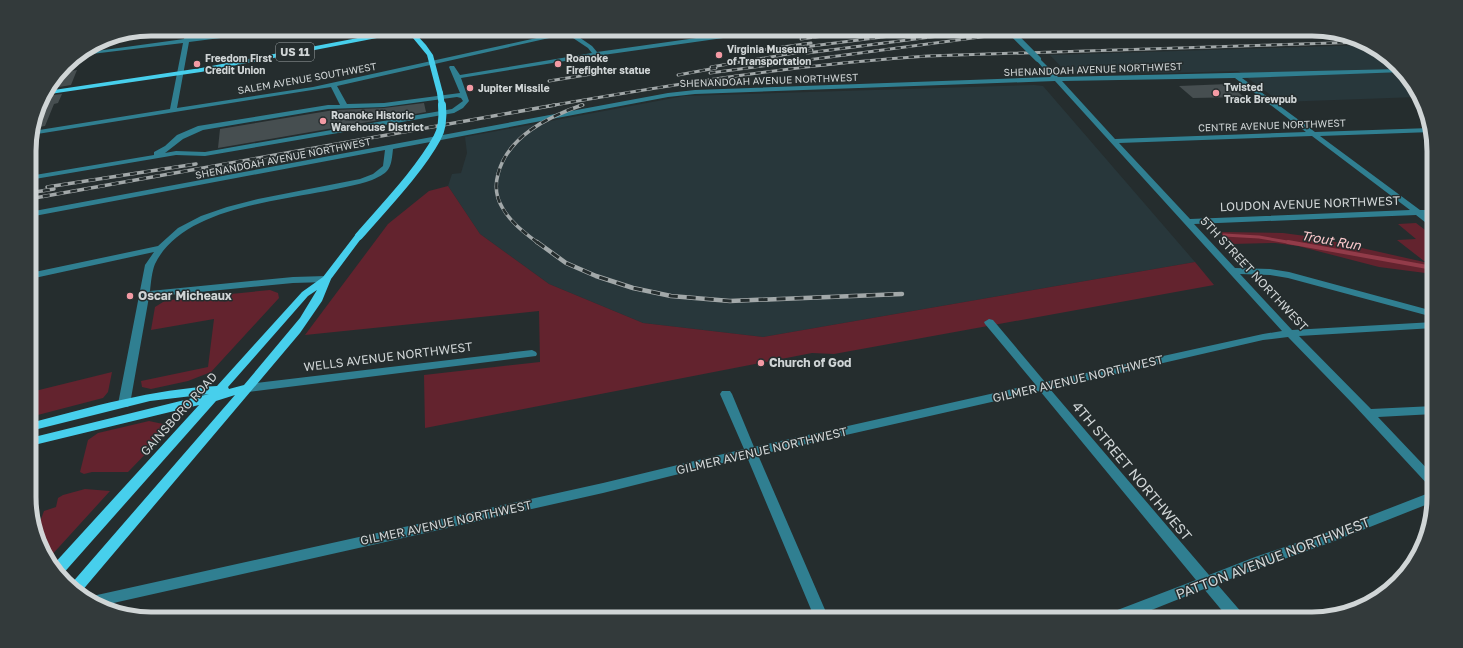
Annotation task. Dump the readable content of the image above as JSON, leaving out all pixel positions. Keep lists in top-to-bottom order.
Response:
{
  "streets": {
    "main road": ["US 11", "WELLS AVENUE NORTHWEST", "GAINSBORO ROAD"],
    "street": [
      "SHENANDOAH AVENUE NORTHWEST",
      "SALEM AVENUE SOUTHWEST",
      "CENTRE AVENUE NORTHWEST",
      "LOUDON AVENUE NORTHWEST",
      "5TH STREET NORTHWEST",
      "GILMER AVENUE NORTHWEST",
      "4TH STREET NORTHWEST",
      "PATTON AVENUE NORTHWEST"
    ]
  },
  "crossings": [
    ["SHENANDOAH AVENUE NORTHWEST", "5TH STREET NORTHWEST"],
    ["SALEM AVENUE SOUTHWEST", "GAINSBORO ROAD"],
    ["CENTRE AVENUE NORTHWEST", "5TH STREET NORTHWEST"],
    ["LOUDON AVENUE NORTHWEST", "5TH STREET NORTHWEST"],
    ["5TH STREET NORTHWEST", "GILMER AVENUE NORTHWEST"],
    ["WELLS AVENUE NORTHWEST", "GAINSBORO ROAD"],
    ["GILMER AVENUE NORTHWEST", "4TH STREET NORTHWEST"],
    ["4TH STREET NORTHWEST", "PATTON AVENUE NORTHWEST"]
  ],
  "water": ["Trout Run"],
  "places": [
    "Virginia Museum of Transportation",
    "Freedom First Credit Union",
    "Roanoke Firefighter statue",
    "Jupiter Missile",
    "Twisted Track Brewpub",
    "Roanoke Historic Warehouse District",
    "Oscar Micheaux",
    "Church of God"
  ]
}
